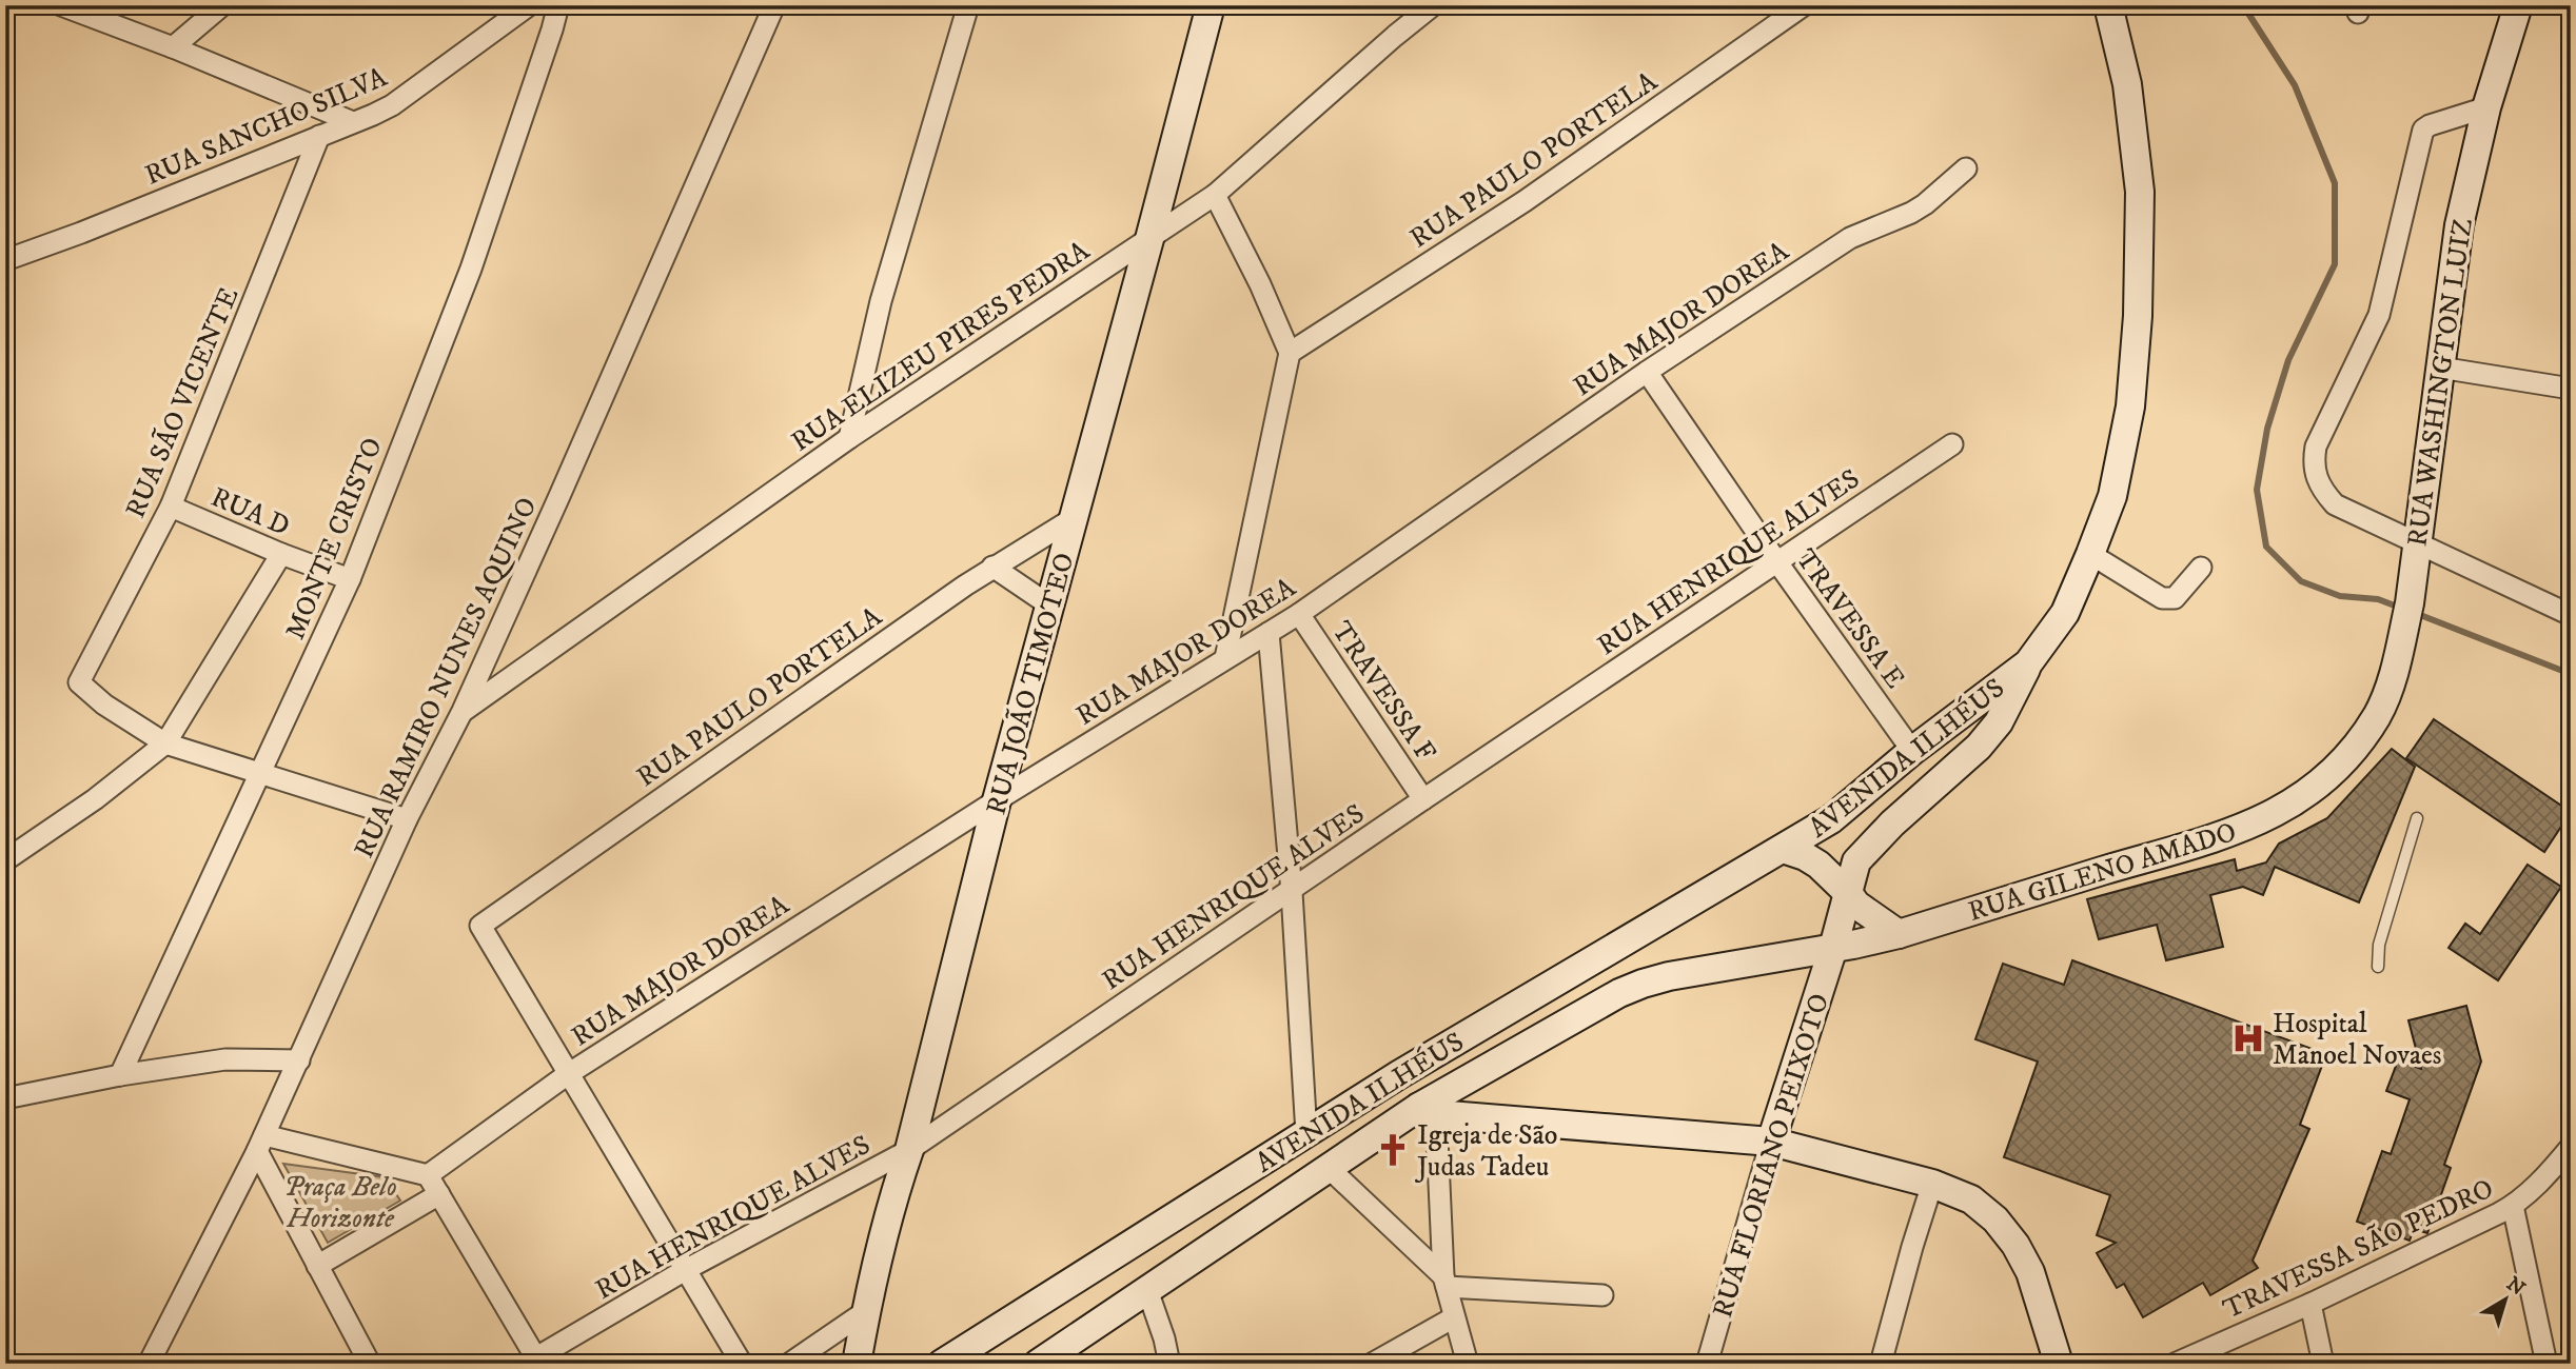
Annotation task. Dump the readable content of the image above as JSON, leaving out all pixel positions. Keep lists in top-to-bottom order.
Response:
{
  "streets": {
    "main road": [
      "RUA WASHINGTON LUIZ",
      "RUA JOÃO TIMOTEO",
      "AVENIDA ILHÉUS",
      "RUA GILENO AMADO",
      "RUA FLORIANO PEIXOTO"
    ],
    "street": [
      "RUA SANCHO SILVA",
      "RUA PAULO PORTELA",
      "RUA MAJOR DOREA",
      "RUA ELIZEU PIRES PEDRA",
      "RUA SÃO VICENTE",
      "RUA D",
      "MONTE CRISTO",
      "RUA HENRIQUE ALVES",
      "TRAVESSA E",
      "RUA RAMIRO NUNES AQUINO",
      "TRAVESSA F",
      "TRAVESSA SÃO PEDRO"
    ]
  },
  "crossings": [
    ["RUA SANCHO SILVA", "RUA SÃO VICENTE"],
    ["RUA PAULO PORTELA", "RUA MAJOR DOREA"],
    ["RUA PAULO PORTELA", "RUA JOÃO TIMOTEO"],
    ["RUA MAJOR DOREA", "TRAVESSA E"],
    ["RUA MAJOR DOREA", "RUA JOÃO TIMOTEO"],
    ["RUA MAJOR DOREA", "TRAVESSA F"],
    ["RUA ELIZEU PIRES PEDRA", "RUA RAMIRO NUNES AQUINO"],
    ["RUA ELIZEU PIRES PEDRA", "RUA JOÃO TIMOTEO"],
    ["RUA WASHINGTON LUIZ", "RUA GILENO AMADO"],
    ["RUA SÃO VICENTE", "RUA D"],
    ["RUA D", "MONTE CRISTO"],
    ["RUA HENRIQUE ALVES", "TRAVESSA E"],
    ["RUA HENRIQUE ALVES", "RUA JOÃO TIMOTEO"],
    ["RUA HENRIQUE ALVES", "TRAVESSA F"],
    ["TRAVESSA E", "AVENIDA ILHÉUS"],
    ["AVENIDA ILHÉUS", "RUA GILENO AMADO"],
    ["AVENIDA ILHÉUS", "RUA FLORIANO PEIXOTO"],
    ["RUA GILENO AMADO", "RUA FLORIANO PEIXOTO"]
  ],
  "parks": ["Praça Belo Horizonte"],
  "places": {
    "hospital": ["Hospital Manoel Novaes"],
    "church": ["Igreja de São Judas Tadeu"]
  },
  "north": "top right"
}
